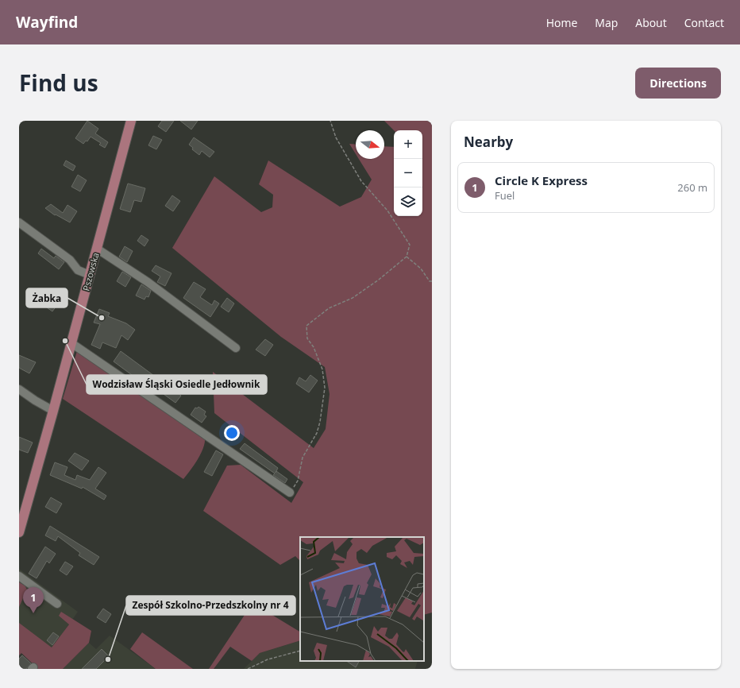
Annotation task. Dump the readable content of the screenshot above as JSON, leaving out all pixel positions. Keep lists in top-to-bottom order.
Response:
{
  "streets": {
    "main road": ["Pszowska"]
  },
  "places": ["Żabka", "Wodzisław Śląski Osiedle Jedłownik", "Zespół Szkolno-Przedszkolny nr 4"],
  "north": "right",
  "page": {
    "header": "Wayfind",
    "nav": [
      "Home",
      "Map",
      "About",
      "Contact"
    ],
    "title": "Find us",
    "buttons": "Directions",
    "heading": "Nearby",
    "map_buttons": ["+", "−"],
    "list": [
      {
        "mark": "1",
        "name": "Circle K Express",
        "note": "Fuel",
        "value": "260 m"
      }
    ],
    "pins": "1"
  }
}
